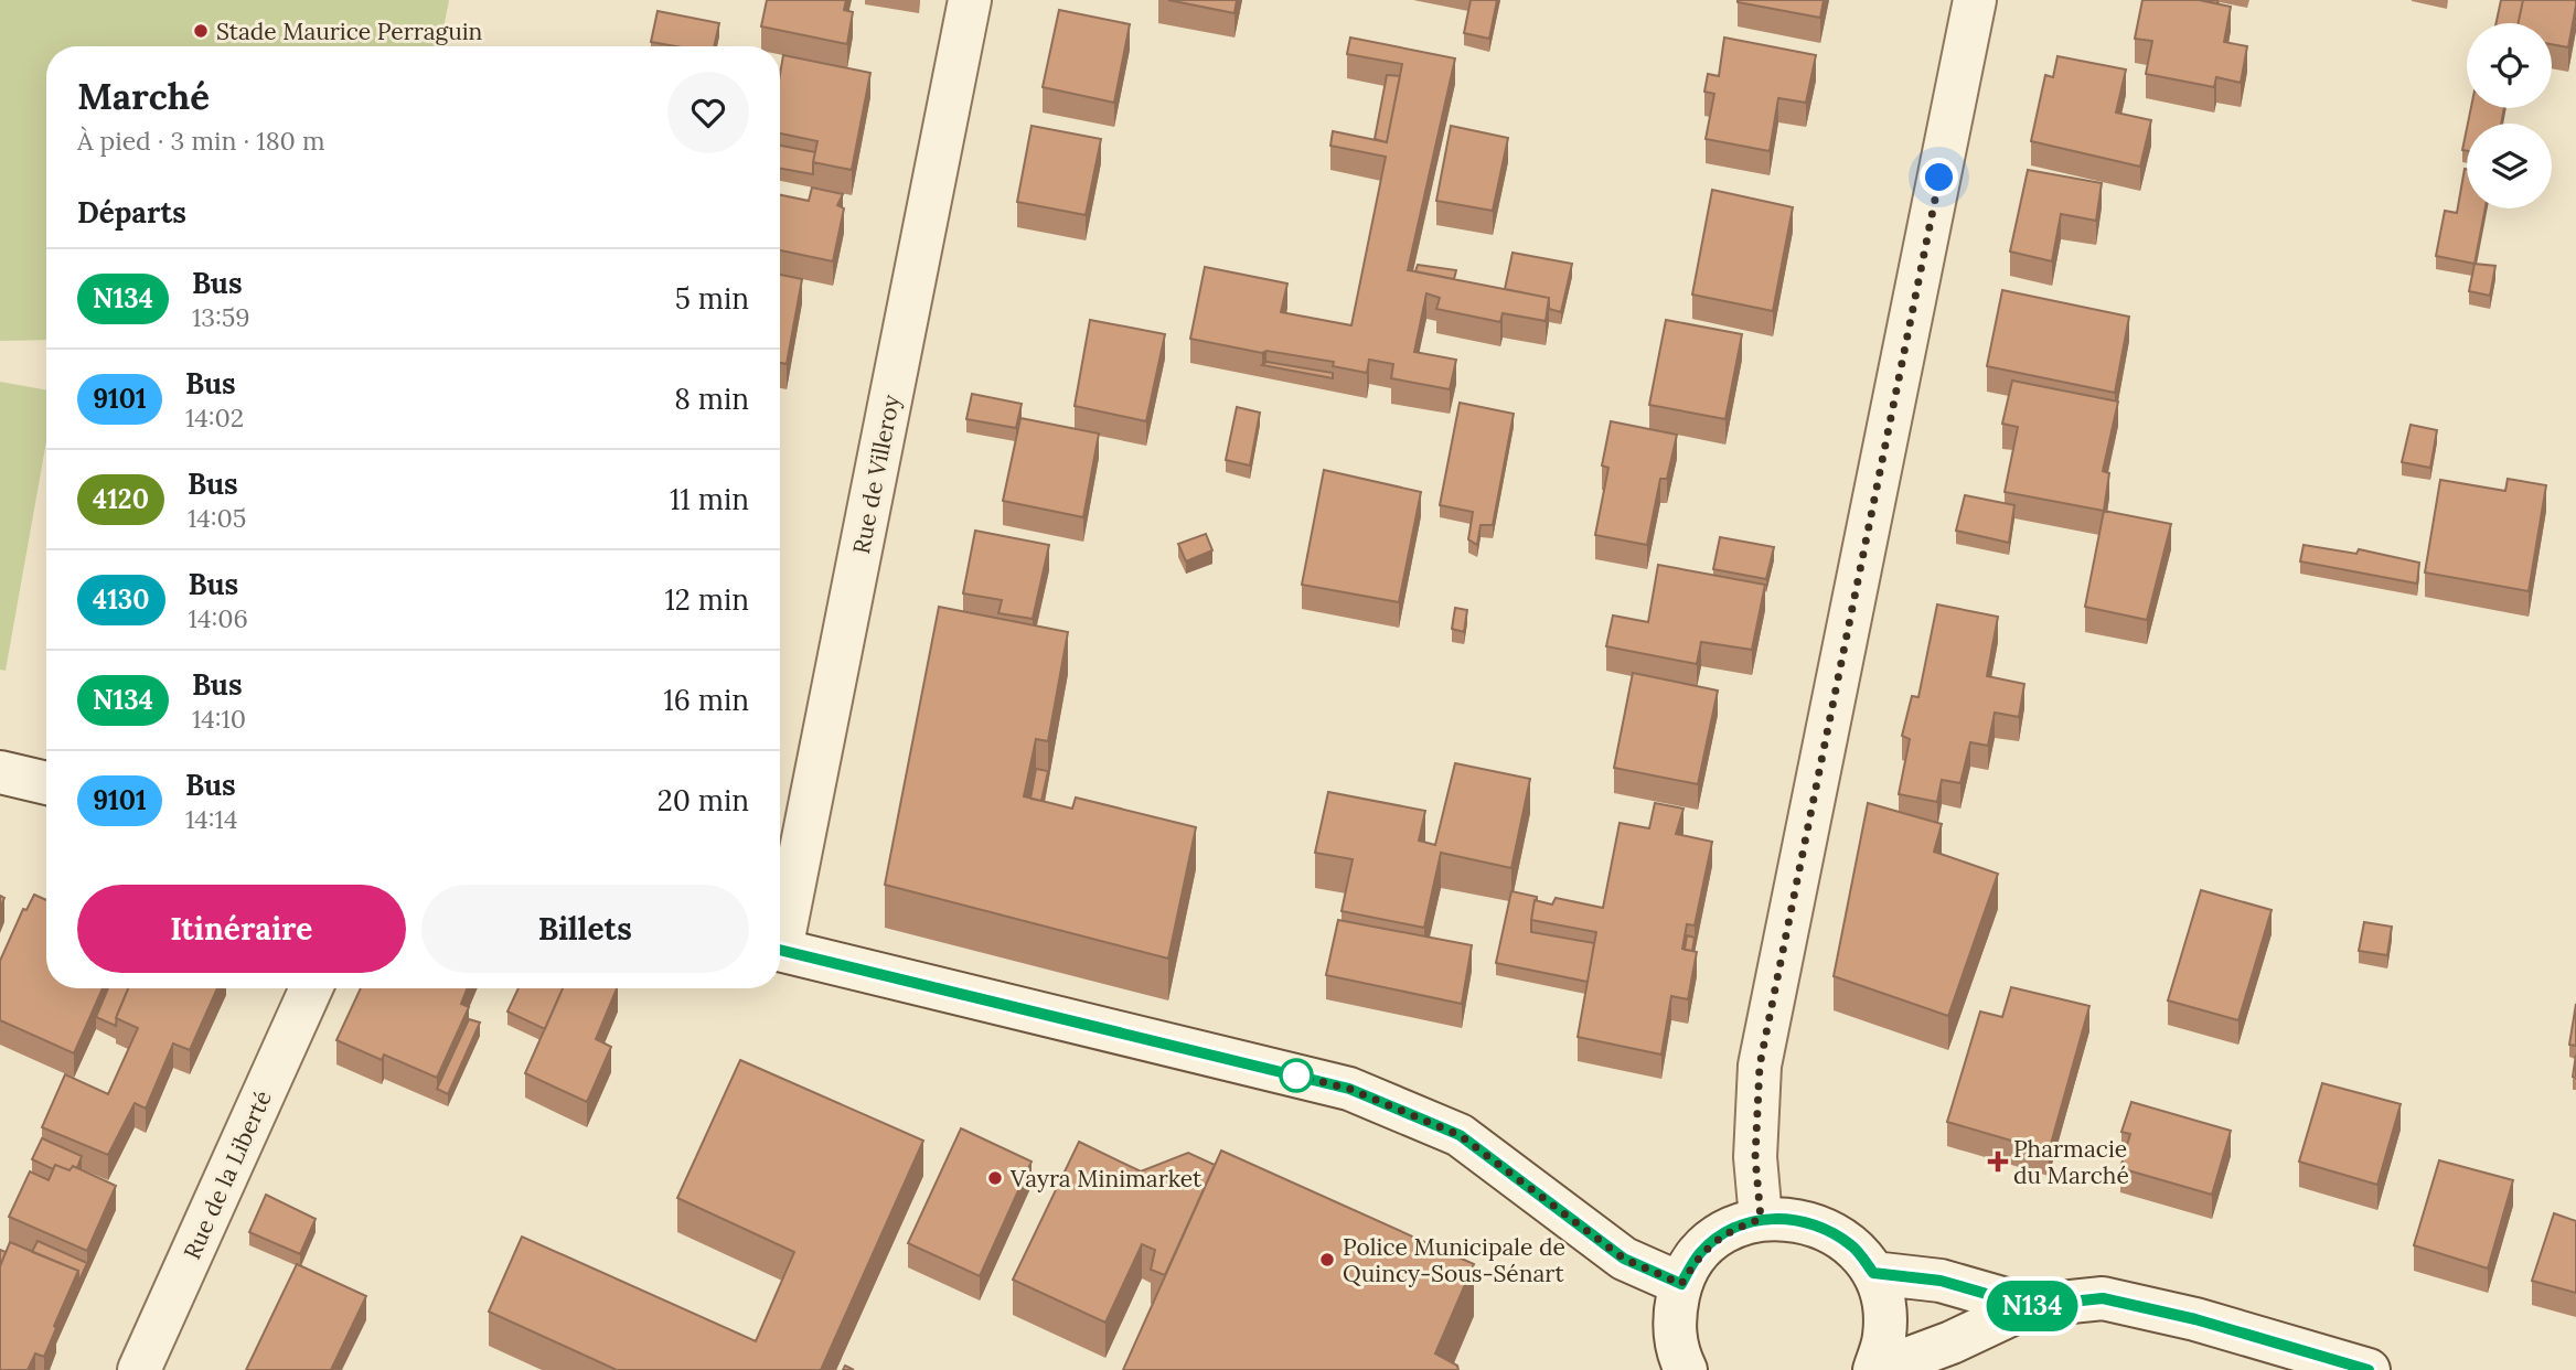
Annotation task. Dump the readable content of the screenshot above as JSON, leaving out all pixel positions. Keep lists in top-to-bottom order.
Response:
{
  "streets": {
    "street": ["Rue de Villeroy", "Rue de la Liberté"]
  },
  "places": {
    "other": ["Stade Maurice Perraguin", "Vayra Minimarket", "Police Municipale de Quincy-Sous-Sénart"],
    "health": ["Pharmacie du Marché"]
  },
  "lines": ["bus line N134"],
  "page": {
    "on_map": "N134",
    "heading": [
      ["Marché", "À pied · 3 min · 180 m"],
      "Départs"
    ],
    "list": [
      {
        "mark": "N134",
        "name": "Bus",
        "note": "13:59",
        "value": "5 min"
      },
      {
        "mark": "9101",
        "name": "Bus",
        "note": "14:02",
        "value": "8 min"
      },
      {
        "mark": "4120",
        "name": "Bus",
        "note": "14:05",
        "value": "11 min"
      },
      {
        "mark": "4130",
        "name": "Bus",
        "note": "14:06",
        "value": "12 min"
      },
      {
        "mark": "N134",
        "name": "Bus",
        "note": "14:10",
        "value": "16 min"
      },
      {
        "mark": "9101",
        "name": "Bus",
        "note": "14:14",
        "value": "20 min"
      }
    ],
    "buttons": ["Itinéraire", "Billets"]
  }
}
